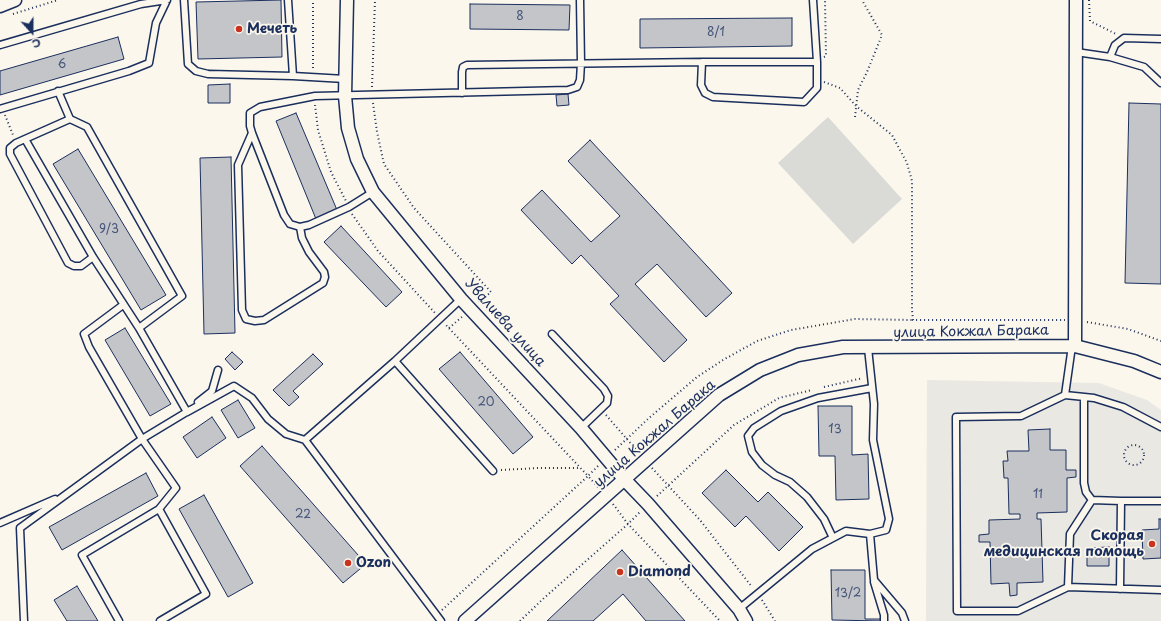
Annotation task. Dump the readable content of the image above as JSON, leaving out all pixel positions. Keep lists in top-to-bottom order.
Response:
{
  "streets": {
    "street": ["Увалиева улица", "улица Кокжал Барака"]
  },
  "crossings": [
    ["Увалиева улица", "улица Кокжал Барака"]
  ],
  "places": [
    "Мечеть",
    "Скорая медицинская помощь",
    "Ozon",
    "Diamond"
  ],
  "house_numbers": [
    "8",
    "8/1",
    "6",
    "9/3",
    "20",
    "13",
    "11",
    "22",
    "13/2"
  ],
  "north": "bottom"
}
